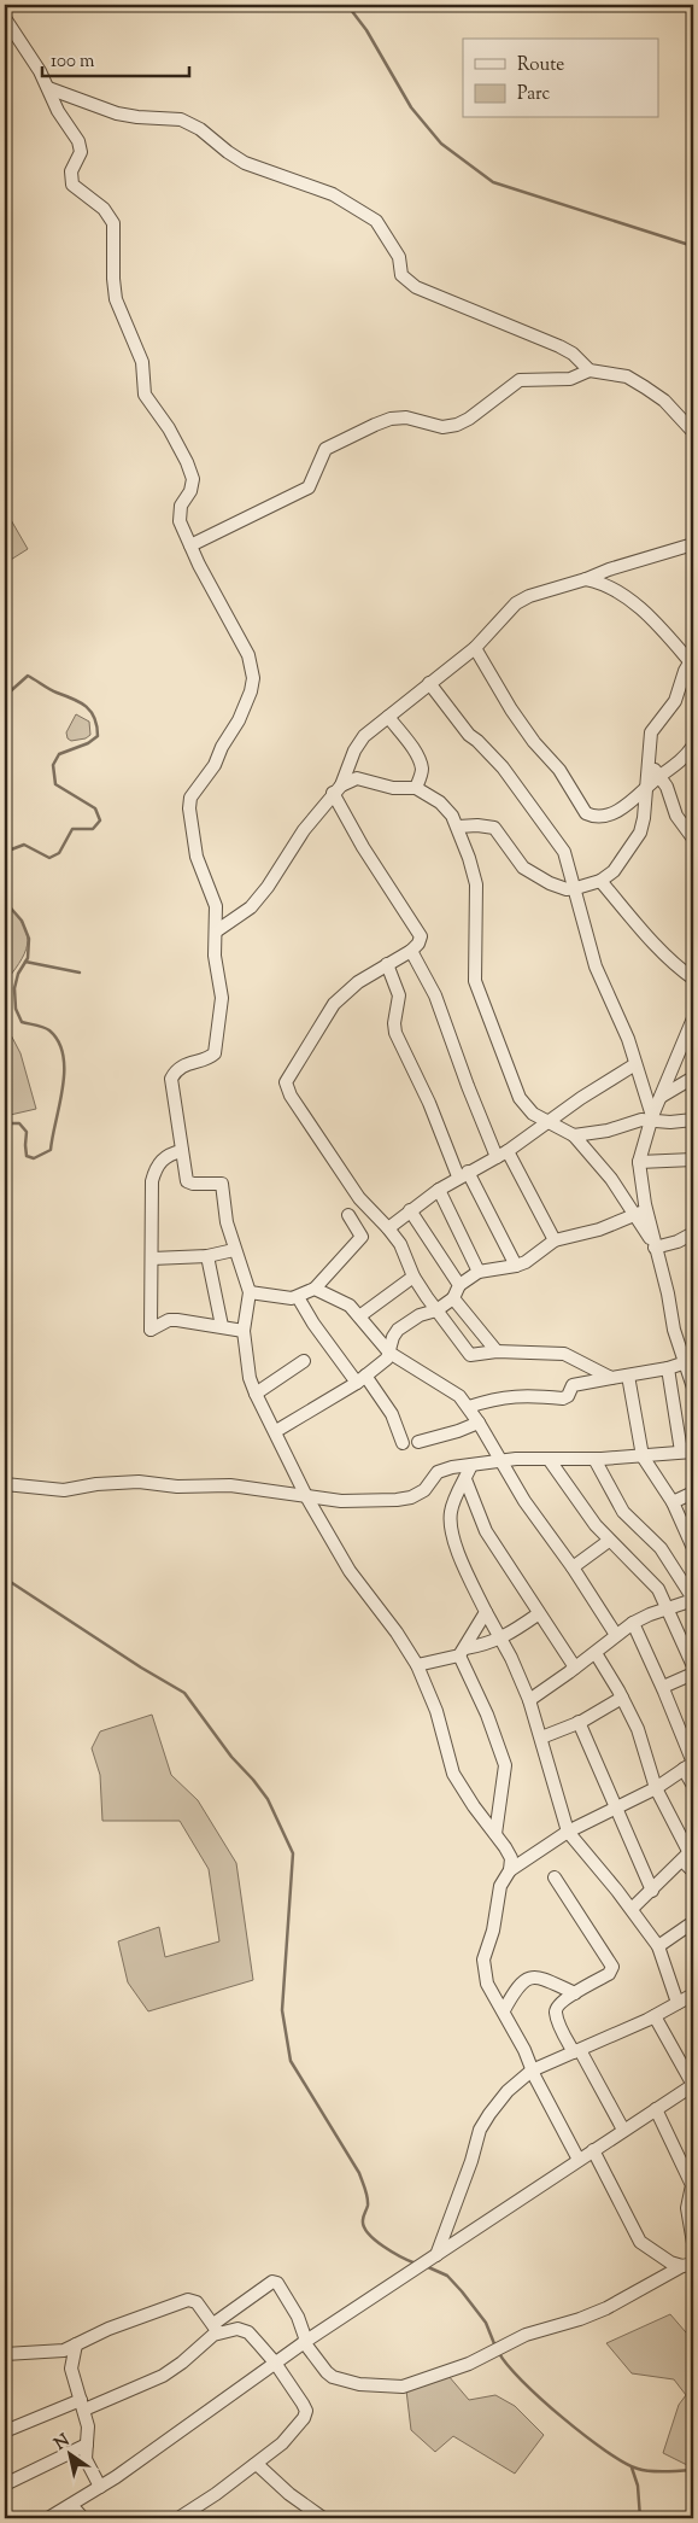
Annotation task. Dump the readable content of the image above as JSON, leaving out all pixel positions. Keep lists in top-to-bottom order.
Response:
{
  "legend": ["Route", "Parc"],
  "scale_bar": "100 m",
  "north": "top left"
}
